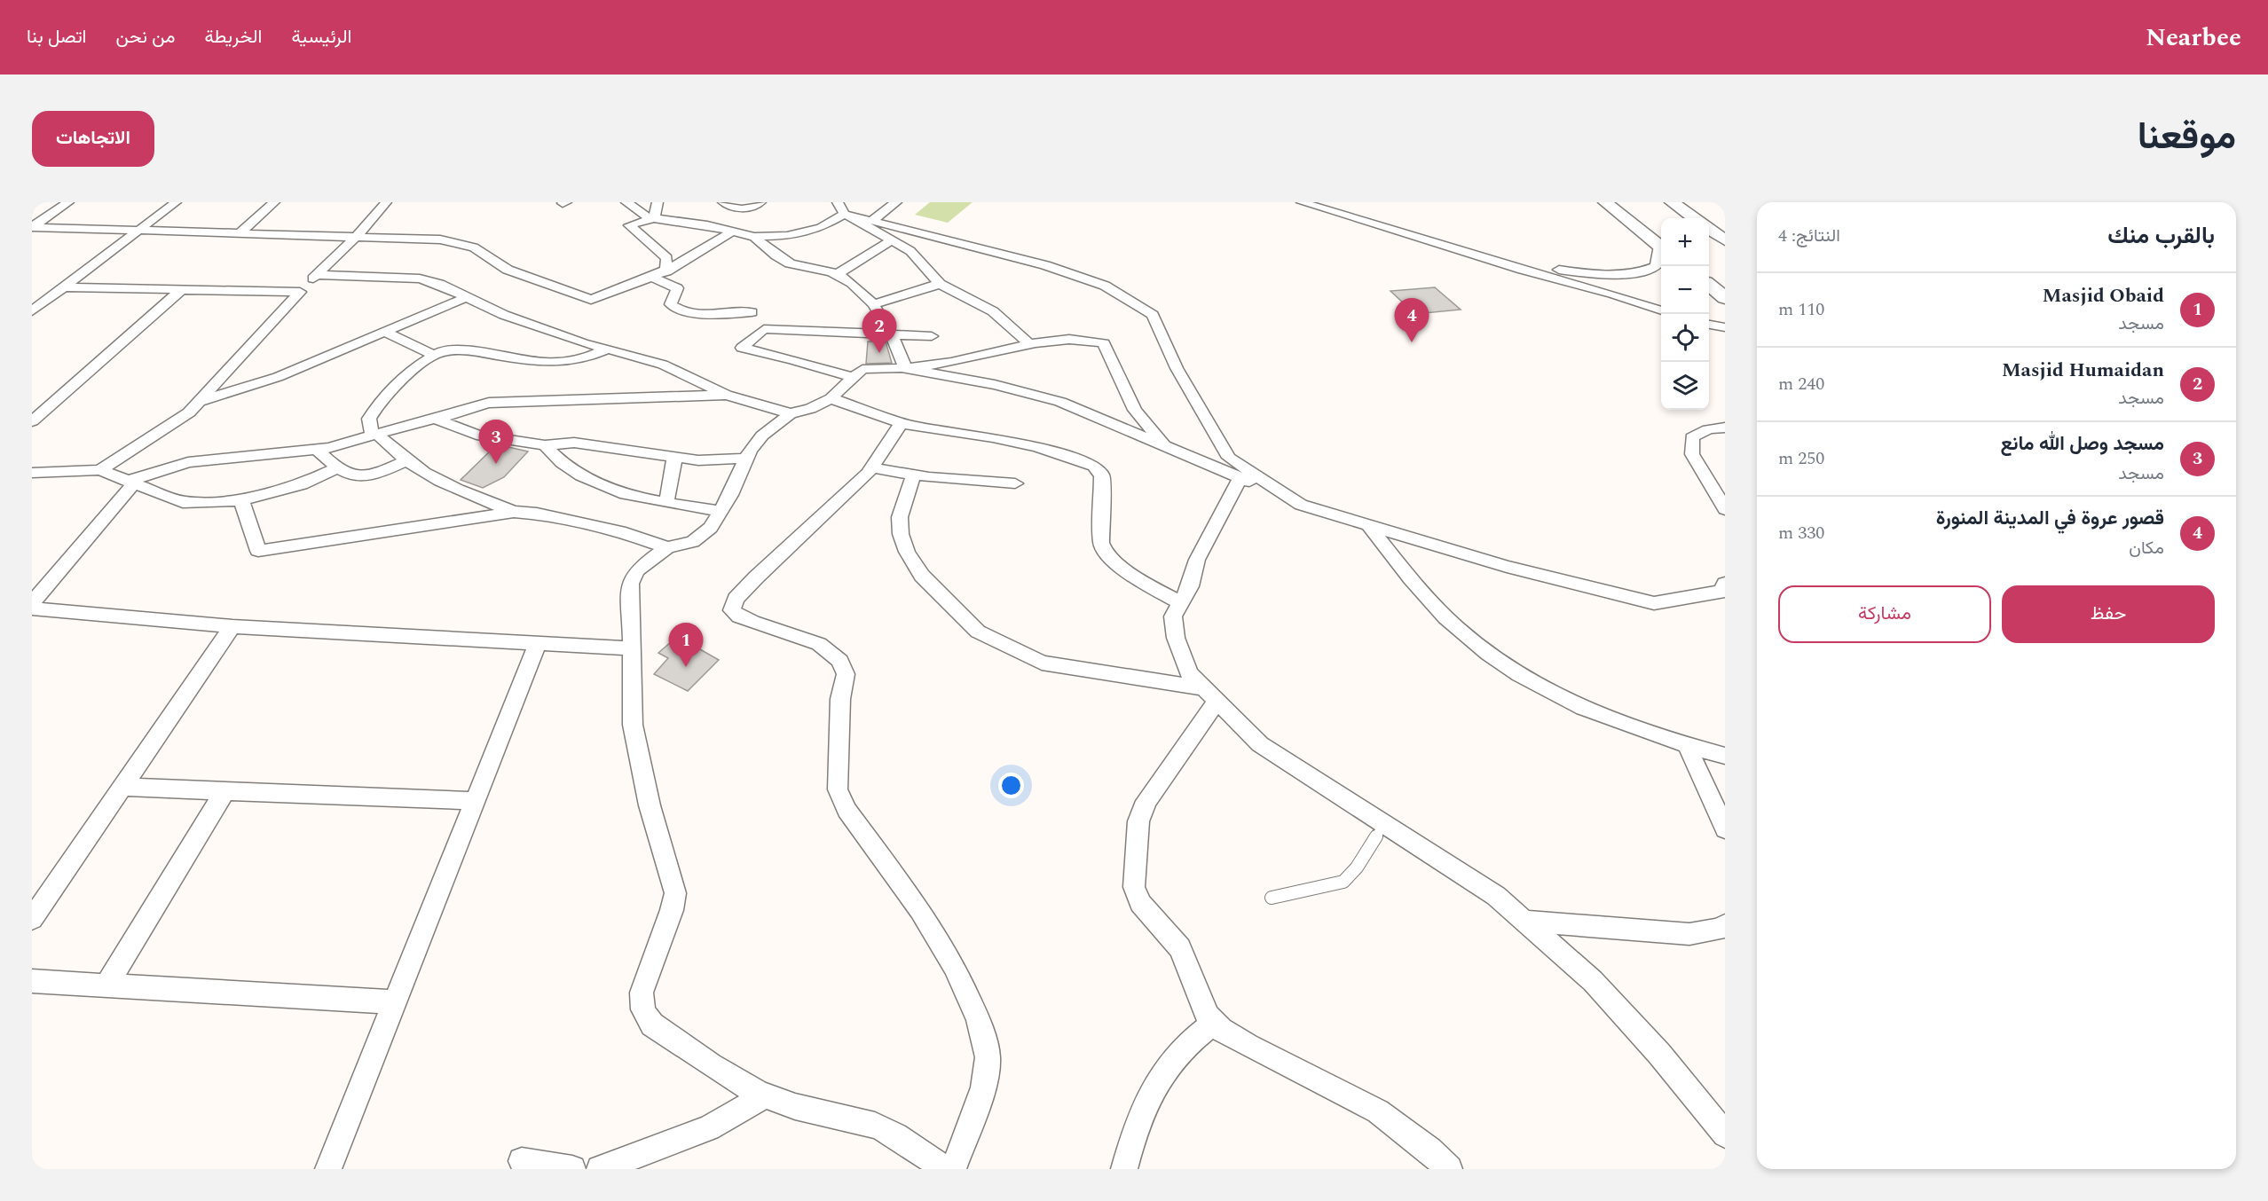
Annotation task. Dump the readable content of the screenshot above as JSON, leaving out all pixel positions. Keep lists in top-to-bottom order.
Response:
{
  "page": {
    "header": "Nearbee",
    "nav": [
      "الرئيسية",
      "الخريطة",
      "من نحن",
      "اتصل بنا"
    ],
    "title": "موقعنا",
    "buttons": [
      "الاتجاهات",
      ["حفظ", "مشاركة"]
    ],
    "heading": ["بالقرب منك", "النتائج: 4"],
    "map_buttons": ["+", "−"],
    "list": [
      {
        "mark": "1",
        "name": "Masjid Obaid",
        "note": "مسجد",
        "value": "110 m"
      },
      {
        "mark": "2",
        "name": "Masjid Humaidan",
        "note": "مسجد",
        "value": "240 m"
      },
      {
        "mark": "3",
        "name": "مسجد وصل الله مانع",
        "note": "مسجد",
        "value": "250 m"
      },
      {
        "mark": "4",
        "name": "قصور عروة في المدينة المنورة",
        "note": "مكان",
        "value": "330 m"
      }
    ],
    "pins": [
      "4",
      "2",
      "3",
      "1"
    ]
  }
}
